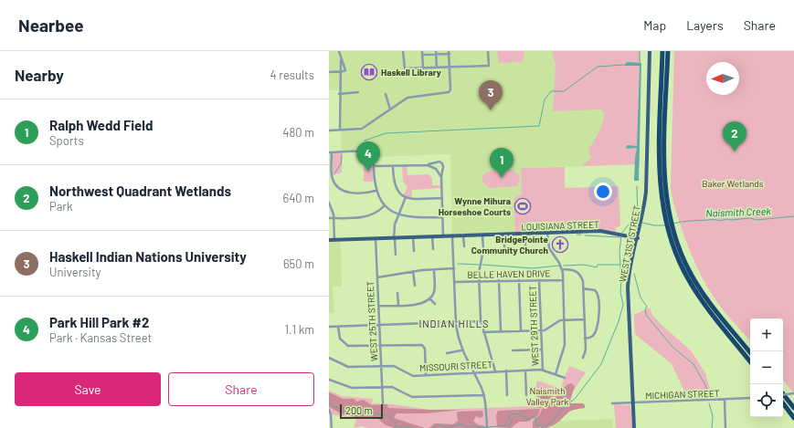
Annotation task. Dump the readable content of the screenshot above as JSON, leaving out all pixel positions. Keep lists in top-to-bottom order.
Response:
{
  "streets": {
    "main road": ["LOUISIANA STREET", "WEST 31ST STREET"],
    "street": [
      "BELLE HAVEN DRIVE",
      "WEST 25TH STREET",
      "WEST 29TH STREET",
      "MISSOURI STREET",
      "MICHIGAN STREET"
    ]
  },
  "crossings": [
    ["LOUISIANA STREET", "WEST 31ST STREET"],
    ["LOUISIANA STREET", "WEST 25TH STREET"],
    ["WEST 31ST STREET", "MICHIGAN STREET"],
    ["BELLE HAVEN DRIVE", "WEST 25TH STREET"],
    ["BELLE HAVEN DRIVE", "WEST 29TH STREET"],
    ["WEST 25TH STREET", "MISSOURI STREET"],
    ["WEST 29TH STREET", "MISSOURI STREET"]
  ],
  "districts": ["INDIAN HILLS"],
  "water": ["Naismith Creek"],
  "parks": ["Baker Wetlands", "Naismith Valley Park"],
  "places": {
    "library": ["Haskell Library"],
    "sports": ["Wynne Mihura Horseshoe Courts"],
    "church": ["BridgePointe Community Church"]
  },
  "scale_bar": "200 m",
  "north": "left",
  "page": {
    "header": "Nearbee",
    "nav": ["Map", "Layers", "Share"],
    "heading": ["Nearby", "4 results"],
    "pins": [
      "3",
      "2",
      "4",
      "1"
    ],
    "list": [
      {
        "mark": "1",
        "name": "Ralph Wedd Field",
        "note": "Sports",
        "value": "480 m"
      },
      {
        "mark": "2",
        "name": "Northwest Quadrant Wetlands",
        "note": "Park",
        "value": "640 m"
      },
      {
        "mark": "3",
        "name": "Haskell Indian Nations University",
        "note": "University",
        "value": "650 m"
      },
      {
        "mark": "4",
        "name": "Park Hill Park #2",
        "note": "Park · Kansas Street",
        "value": "1.1 km"
      }
    ],
    "map_buttons": ["+", "−"],
    "buttons": ["Save", "Share"],
    "scale": "200 m"
  }
}
